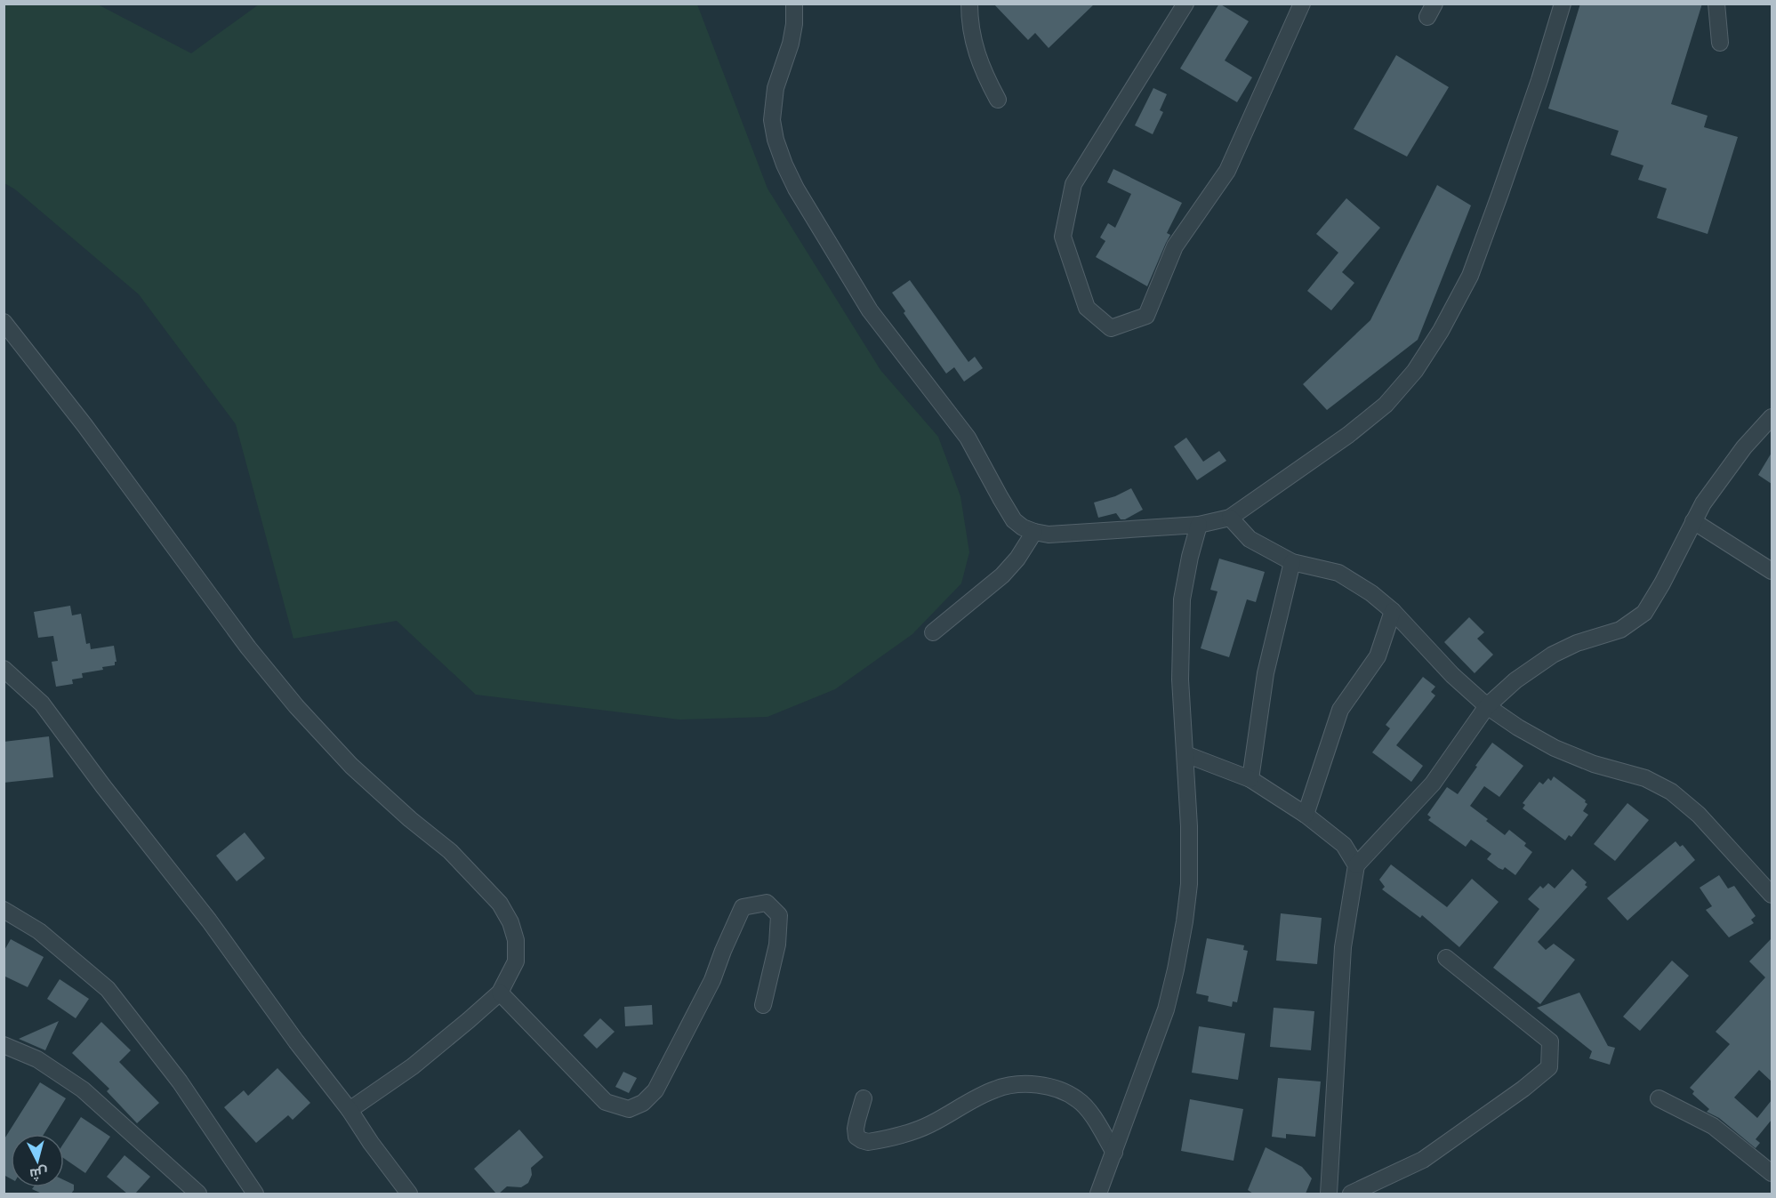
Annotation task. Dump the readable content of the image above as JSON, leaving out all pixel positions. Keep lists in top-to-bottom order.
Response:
{
  "north": "bottom"
}
